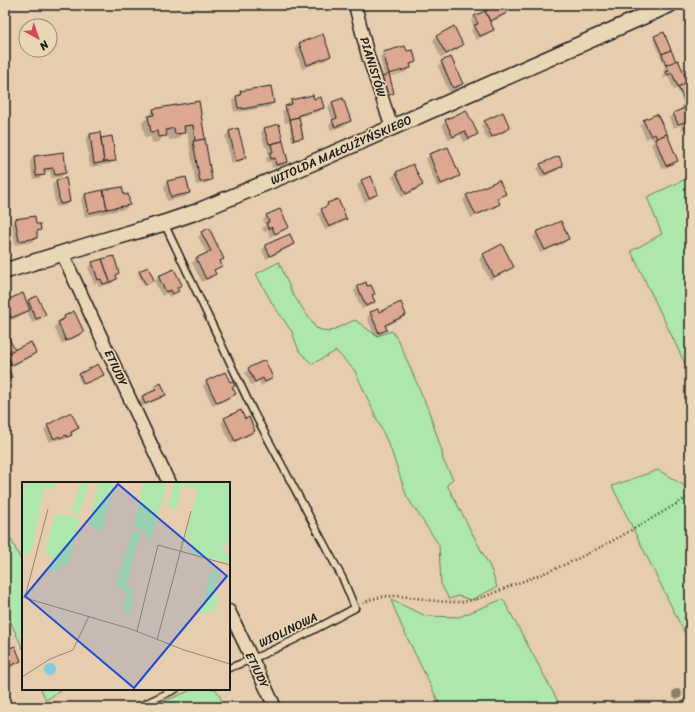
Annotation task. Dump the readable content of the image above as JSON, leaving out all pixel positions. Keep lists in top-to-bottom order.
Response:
{
  "streets": {
    "street": ["PIANISTÓW", "WITOLDA MAŁCUŻYŃSKIEGO", "ETIUDY"],
    "lane": ["WIOLINOWA"]
  },
  "crossings": [
    ["PIANISTÓW", "WITOLDA MAŁCUŻYŃSKIEGO"],
    ["WITOLDA MAŁCUŻYŃSKIEGO", "ETIUDY"],
    ["ETIUDY", "WIOLINOWA"]
  ],
  "north": "bottom right"
}
